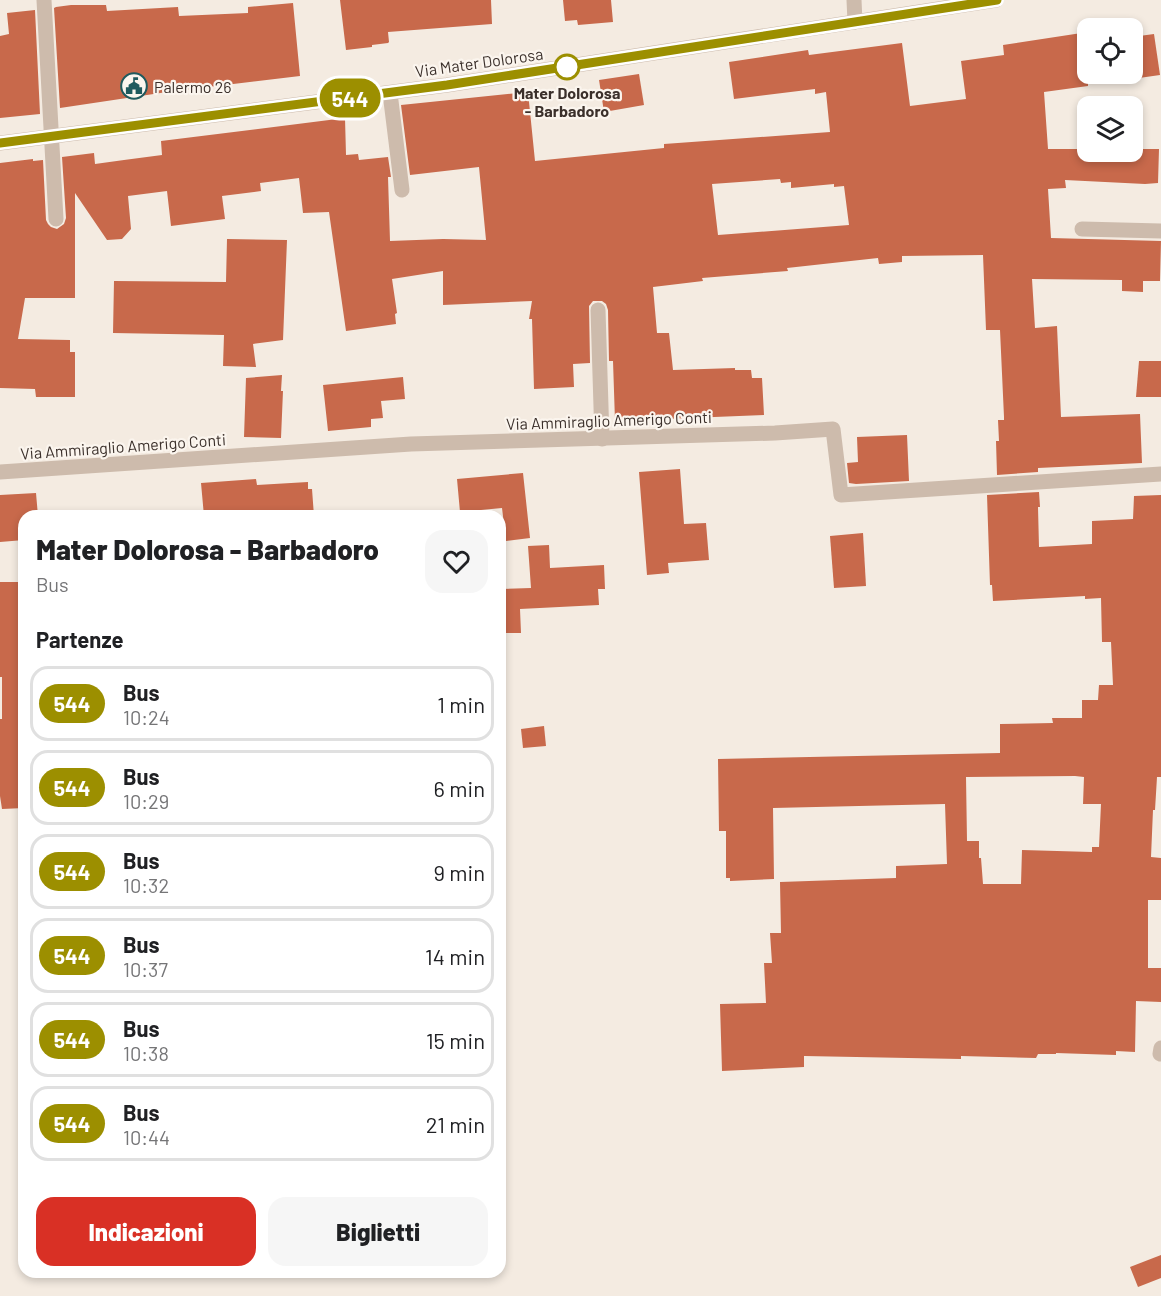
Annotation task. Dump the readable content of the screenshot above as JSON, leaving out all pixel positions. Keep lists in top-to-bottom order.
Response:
{
  "streets": {
    "street": ["Via Mater Dolorosa", "Via Ammiraglio Amerigo Conti"]
  },
  "places": {
    "other": ["Mater Dolorosa - Barbadoro"],
    "public building": ["Palermo 26"]
  },
  "lines": ["bus line 544"],
  "page": {
    "on_map": "544",
    "heading": [
      ["Mater Dolorosa - Barbadoro", "Bus"],
      "Partenze"
    ],
    "list": [
      {
        "mark": "544",
        "name": "Bus",
        "note": "10:24",
        "value": "1 min"
      },
      {
        "mark": "544",
        "name": "Bus",
        "note": "10:29",
        "value": "6 min"
      },
      {
        "mark": "544",
        "name": "Bus",
        "note": "10:32",
        "value": "9 min"
      },
      {
        "mark": "544",
        "name": "Bus",
        "note": "10:37",
        "value": "14 min"
      },
      {
        "mark": "544",
        "name": "Bus",
        "note": "10:38",
        "value": "15 min"
      },
      {
        "mark": "544",
        "name": "Bus",
        "note": "10:44",
        "value": "21 min"
      }
    ],
    "buttons": ["Indicazioni", "Biglietti"]
  }
}
